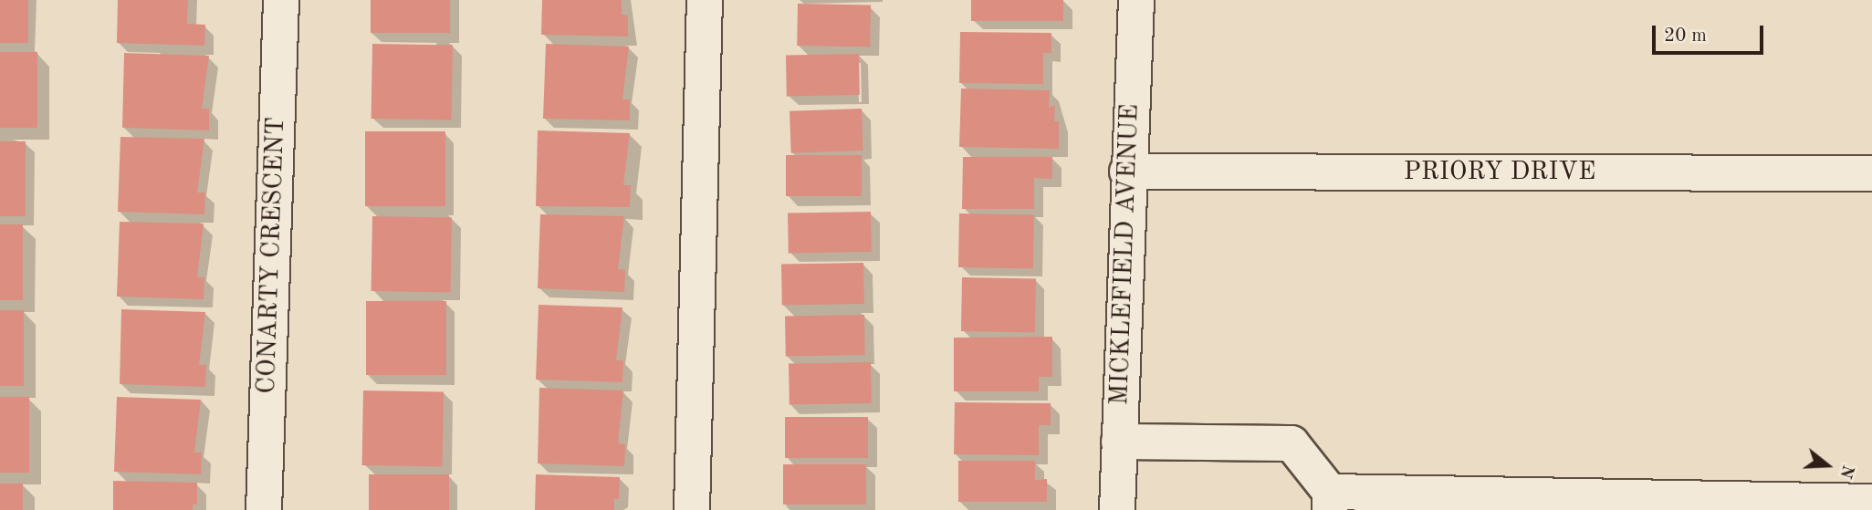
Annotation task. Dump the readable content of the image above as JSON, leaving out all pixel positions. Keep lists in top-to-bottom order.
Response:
{
  "streets": {
    "street": ["PRIORY DRIVE", "MICKLEFIELD AVENUE", "CONARTY CRESCENT"]
  },
  "crossings": [
    ["PRIORY DRIVE", "MICKLEFIELD AVENUE"]
  ],
  "scale_bar": "20 m",
  "north": "right"
}
